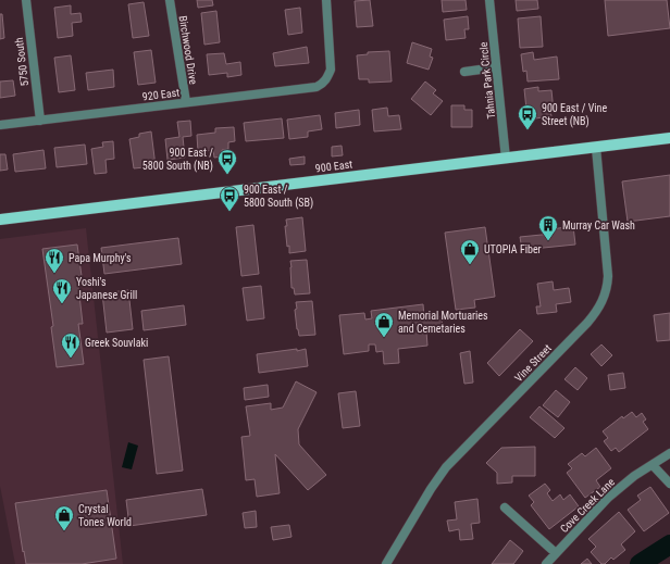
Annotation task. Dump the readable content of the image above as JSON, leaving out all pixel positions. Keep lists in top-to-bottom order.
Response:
{
  "streets": {
    "main road": ["900 East"],
    "street": [
      "Birchwood Drive",
      "5750 South",
      "Tahnia Park Circle",
      "920 East",
      "Vine Street",
      "Cove Creek Lane"
    ]
  },
  "crossings": [
    ["Birchwood Drive", "920 East"],
    ["5750 South", "920 East"],
    ["Tahnia Park Circle", "900 East"],
    ["900 East", "Vine Street"]
  ],
  "places": {
    "bus stop": ["900 East / Vine Street (NB)", "900 East / 5800 South (NB)", "900 East / 5800 South (SB)"],
    "building": ["Murray Car Wash"],
    "shop": ["UTOPIA Fiber", "Memorial Mortuaries and Cemetaries", "Crystal Tones World"],
    "restaurant": ["Papa Murphy's", "Yoshi's Japanese Grill", "Greek Souvlaki"]
  }
}
